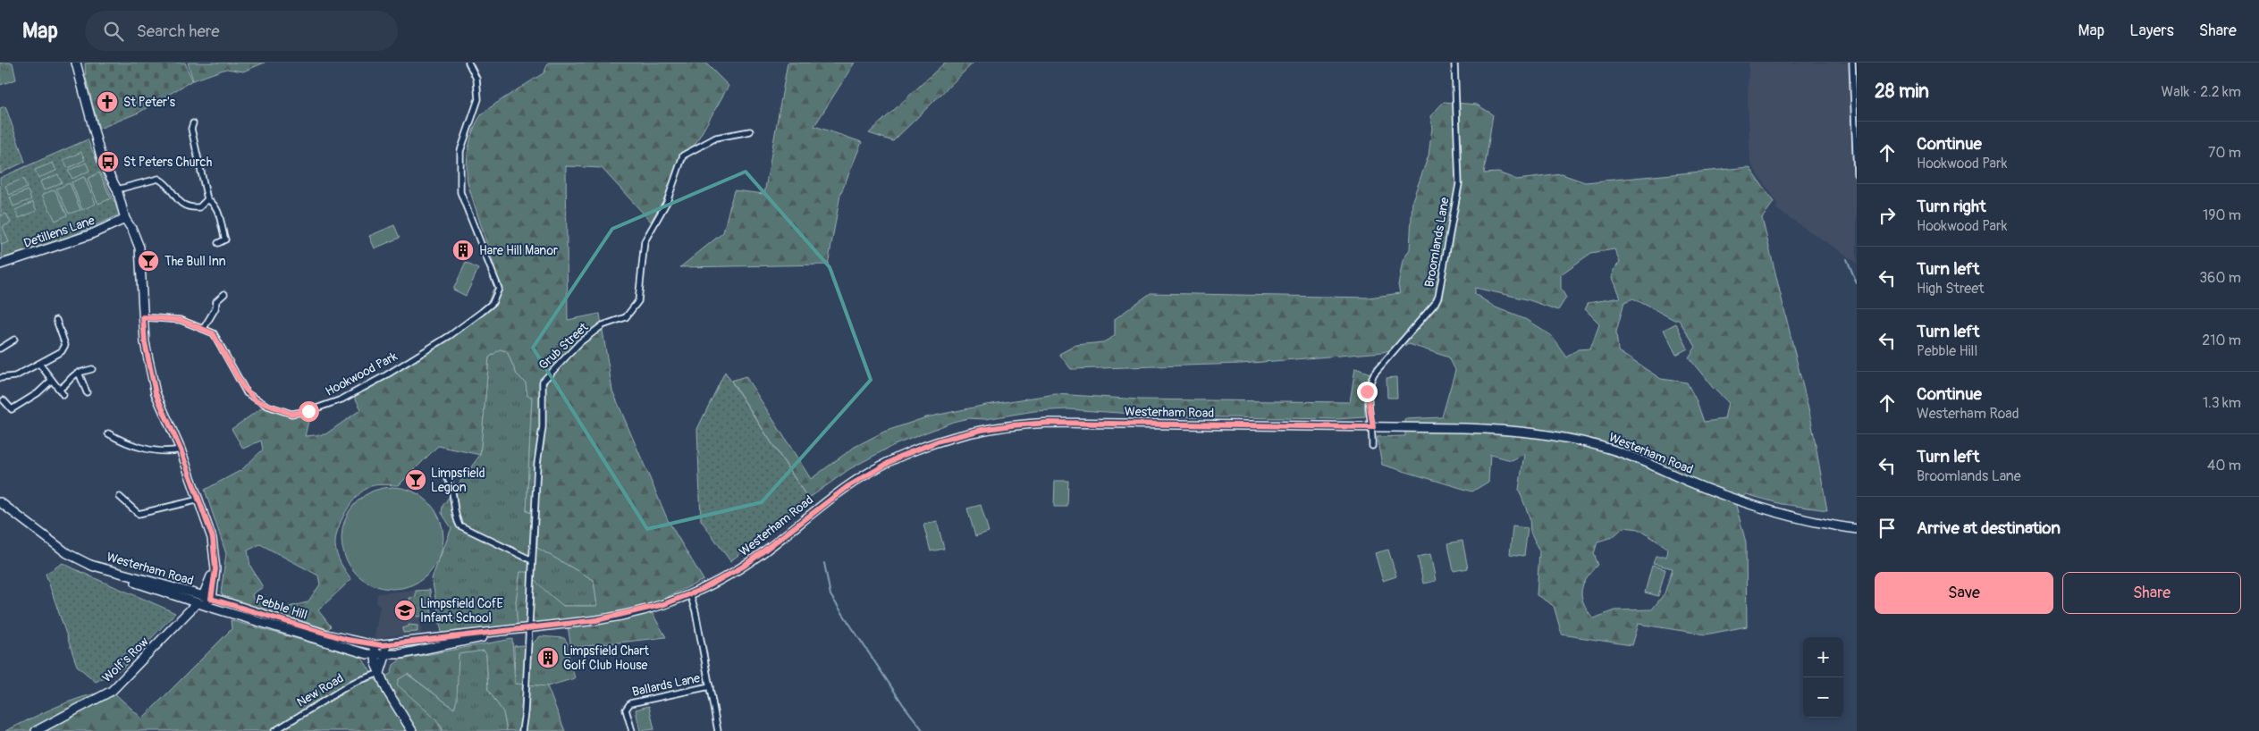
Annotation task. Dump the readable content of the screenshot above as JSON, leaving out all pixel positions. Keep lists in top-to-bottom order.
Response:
{
  "streets": {
    "main road": [
      "Detillens Lane",
      "Westerham Road",
      "Pebble Hill",
      "Wolf's Row"
    ],
    "street": [
      "Broomlands Lane",
      "Grub Street",
      "Hookwood Park",
      "Ballards Lane",
      "New Road"
    ]
  },
  "crossings": [
    ["Broomlands Lane", "Westerham Road"],
    ["Grub Street", "Westerham Road"],
    ["Westerham Road", "Pebble Hill"],
    ["Westerham Road", "Wolf's Row"],
    ["Westerham Road", "Ballards Lane"],
    ["Pebble Hill", "Wolf's Row"]
  ],
  "places": {
    "church": ["St Peter's"],
    "bus stop": ["St Peters Church"],
    "building": ["Hare Hill Manor", "Limpsfield Chart Golf Club House"],
    "bar": ["The Bull Inn", "Limpsfield Legion"],
    "school or university": ["Limpsfield CofE Infant School"]
  },
  "page": {
    "header": "Map",
    "search": "Search here",
    "nav": ["Map", "Layers", "Share"],
    "heading": ["28 min", "Walk · 2.2 km"],
    "list": [
      ["Continue", "Hookwood Park", "70 m"],
      ["Turn right", "Hookwood Park", "190 m"],
      ["Turn left", "High Street", "360 m"],
      ["Turn left", "Pebble Hill", "210 m"],
      ["Continue", "Westerham Road", "1.3 km"],
      ["Turn left", "Broomlands Lane", "40 m"],
      "Arrive at destination"
    ],
    "buttons": ["Save", "Share"],
    "map_buttons": ["+", "−"]
  }
}
